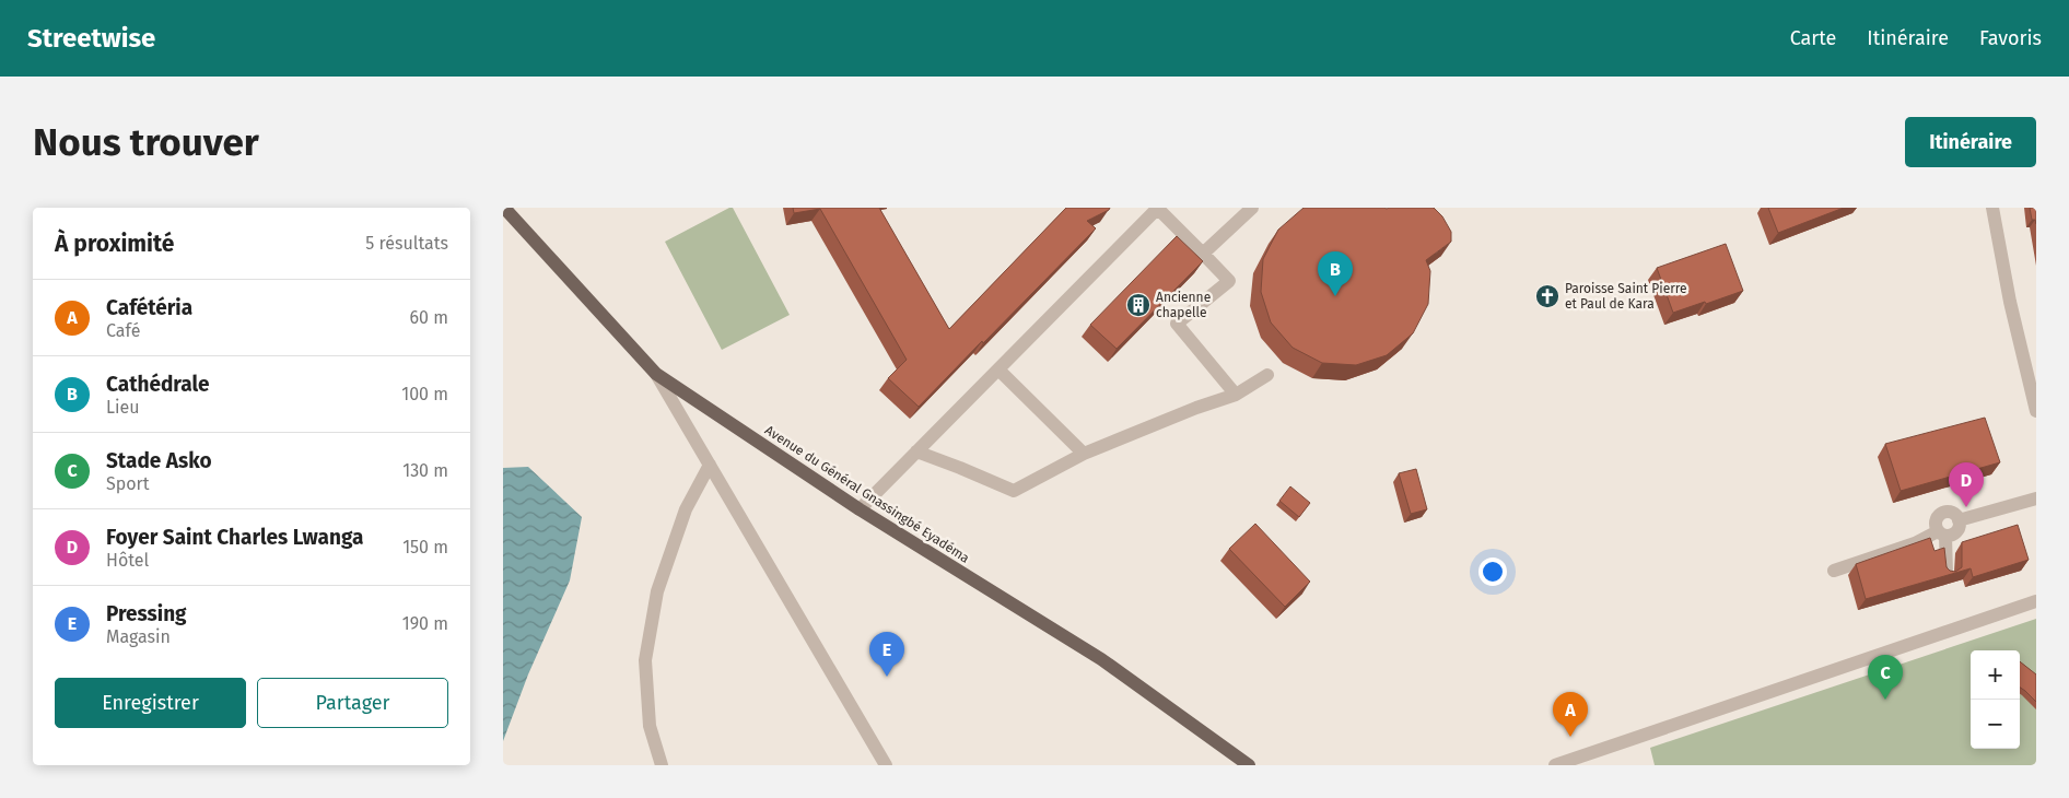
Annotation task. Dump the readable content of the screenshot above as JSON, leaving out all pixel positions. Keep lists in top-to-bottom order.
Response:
{
  "streets": {
    "main road": ["Avenue du Général Gnassingbé Eyadéma"]
  },
  "places": {
    "church": ["Paroisse Saint Pierre et Paul de Kara"],
    "building": ["Ancienne chapelle"]
  },
  "page": {
    "header": "Streetwise",
    "nav": ["Carte", "Itinéraire", "Favoris"],
    "buttons": [
      "Itinéraire",
      ["Enregistrer", "Partager"]
    ],
    "title": "Nous trouver",
    "heading": ["À proximité", "5 résultats"],
    "pins": [
      "B",
      "D",
      "E",
      "C",
      "A"
    ],
    "list": [
      {
        "mark": "A",
        "name": "Cafétéria",
        "note": "Café",
        "value": "60 m"
      },
      {
        "mark": "B",
        "name": "Cathédrale",
        "note": "Lieu",
        "value": "100 m"
      },
      {
        "mark": "C",
        "name": "Stade Asko",
        "note": "Sport",
        "value": "130 m"
      },
      {
        "mark": "D",
        "name": "Foyer Saint Charles Lwanga",
        "note": "Hôtel",
        "value": "150 m"
      },
      {
        "mark": "E",
        "name": "Pressing",
        "note": "Magasin",
        "value": "190 m"
      }
    ],
    "map_buttons": ["+", "−"]
  }
}
